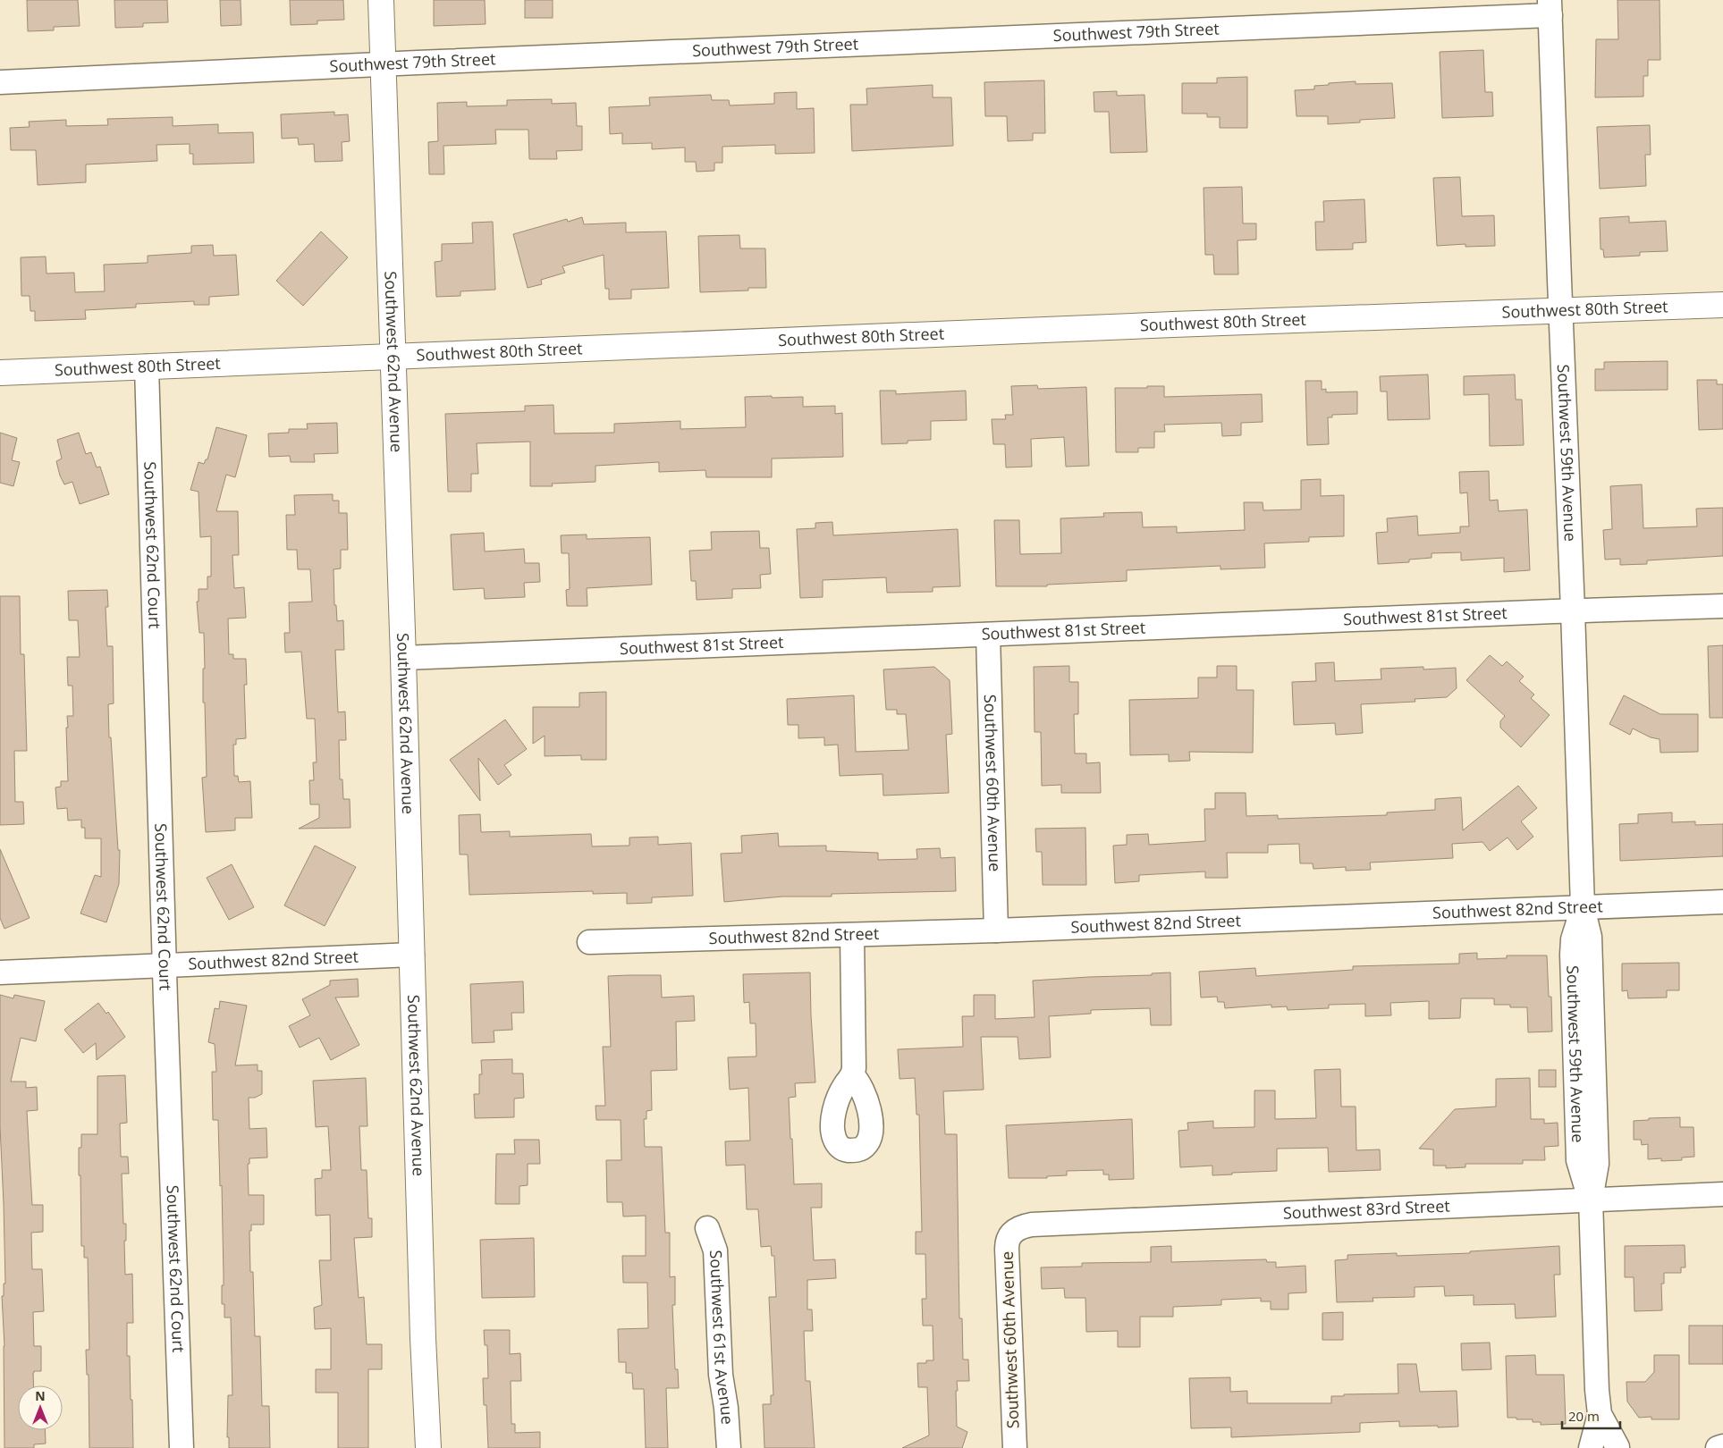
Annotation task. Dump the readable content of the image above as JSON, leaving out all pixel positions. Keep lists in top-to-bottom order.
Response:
{
  "streets": {
    "street": [
      "Southwest 79th Street",
      "Southwest 80th Street",
      "Southwest 62nd Avenue",
      "Southwest 59th Avenue",
      "Southwest 62nd Court",
      "Southwest 81st Street",
      "Southwest 60th Avenue",
      "Southwest 82nd Street",
      "Southwest 83rd Street",
      "Southwest 61st Avenue"
    ]
  },
  "crossings": [
    ["Southwest 79th Street", "Southwest 62nd Avenue"],
    ["Southwest 79th Street", "Southwest 59th Avenue"],
    ["Southwest 80th Street", "Southwest 62nd Avenue"],
    ["Southwest 80th Street", "Southwest 59th Avenue"],
    ["Southwest 80th Street", "Southwest 62nd Court"],
    ["Southwest 62nd Avenue", "Southwest 81st Street"],
    ["Southwest 62nd Avenue", "Southwest 82nd Street"],
    ["Southwest 59th Avenue", "Southwest 81st Street"],
    ["Southwest 59th Avenue", "Southwest 82nd Street"],
    ["Southwest 59th Avenue", "Southwest 83rd Street"],
    ["Southwest 62nd Court", "Southwest 82nd Street"],
    ["Southwest 81st Street", "Southwest 60th Avenue"],
    ["Southwest 60th Avenue", "Southwest 82nd Street"],
    ["Southwest 60th Avenue", "Southwest 83rd Street"]
  ],
  "scale_bar": "20 m",
  "north": "top"
}
